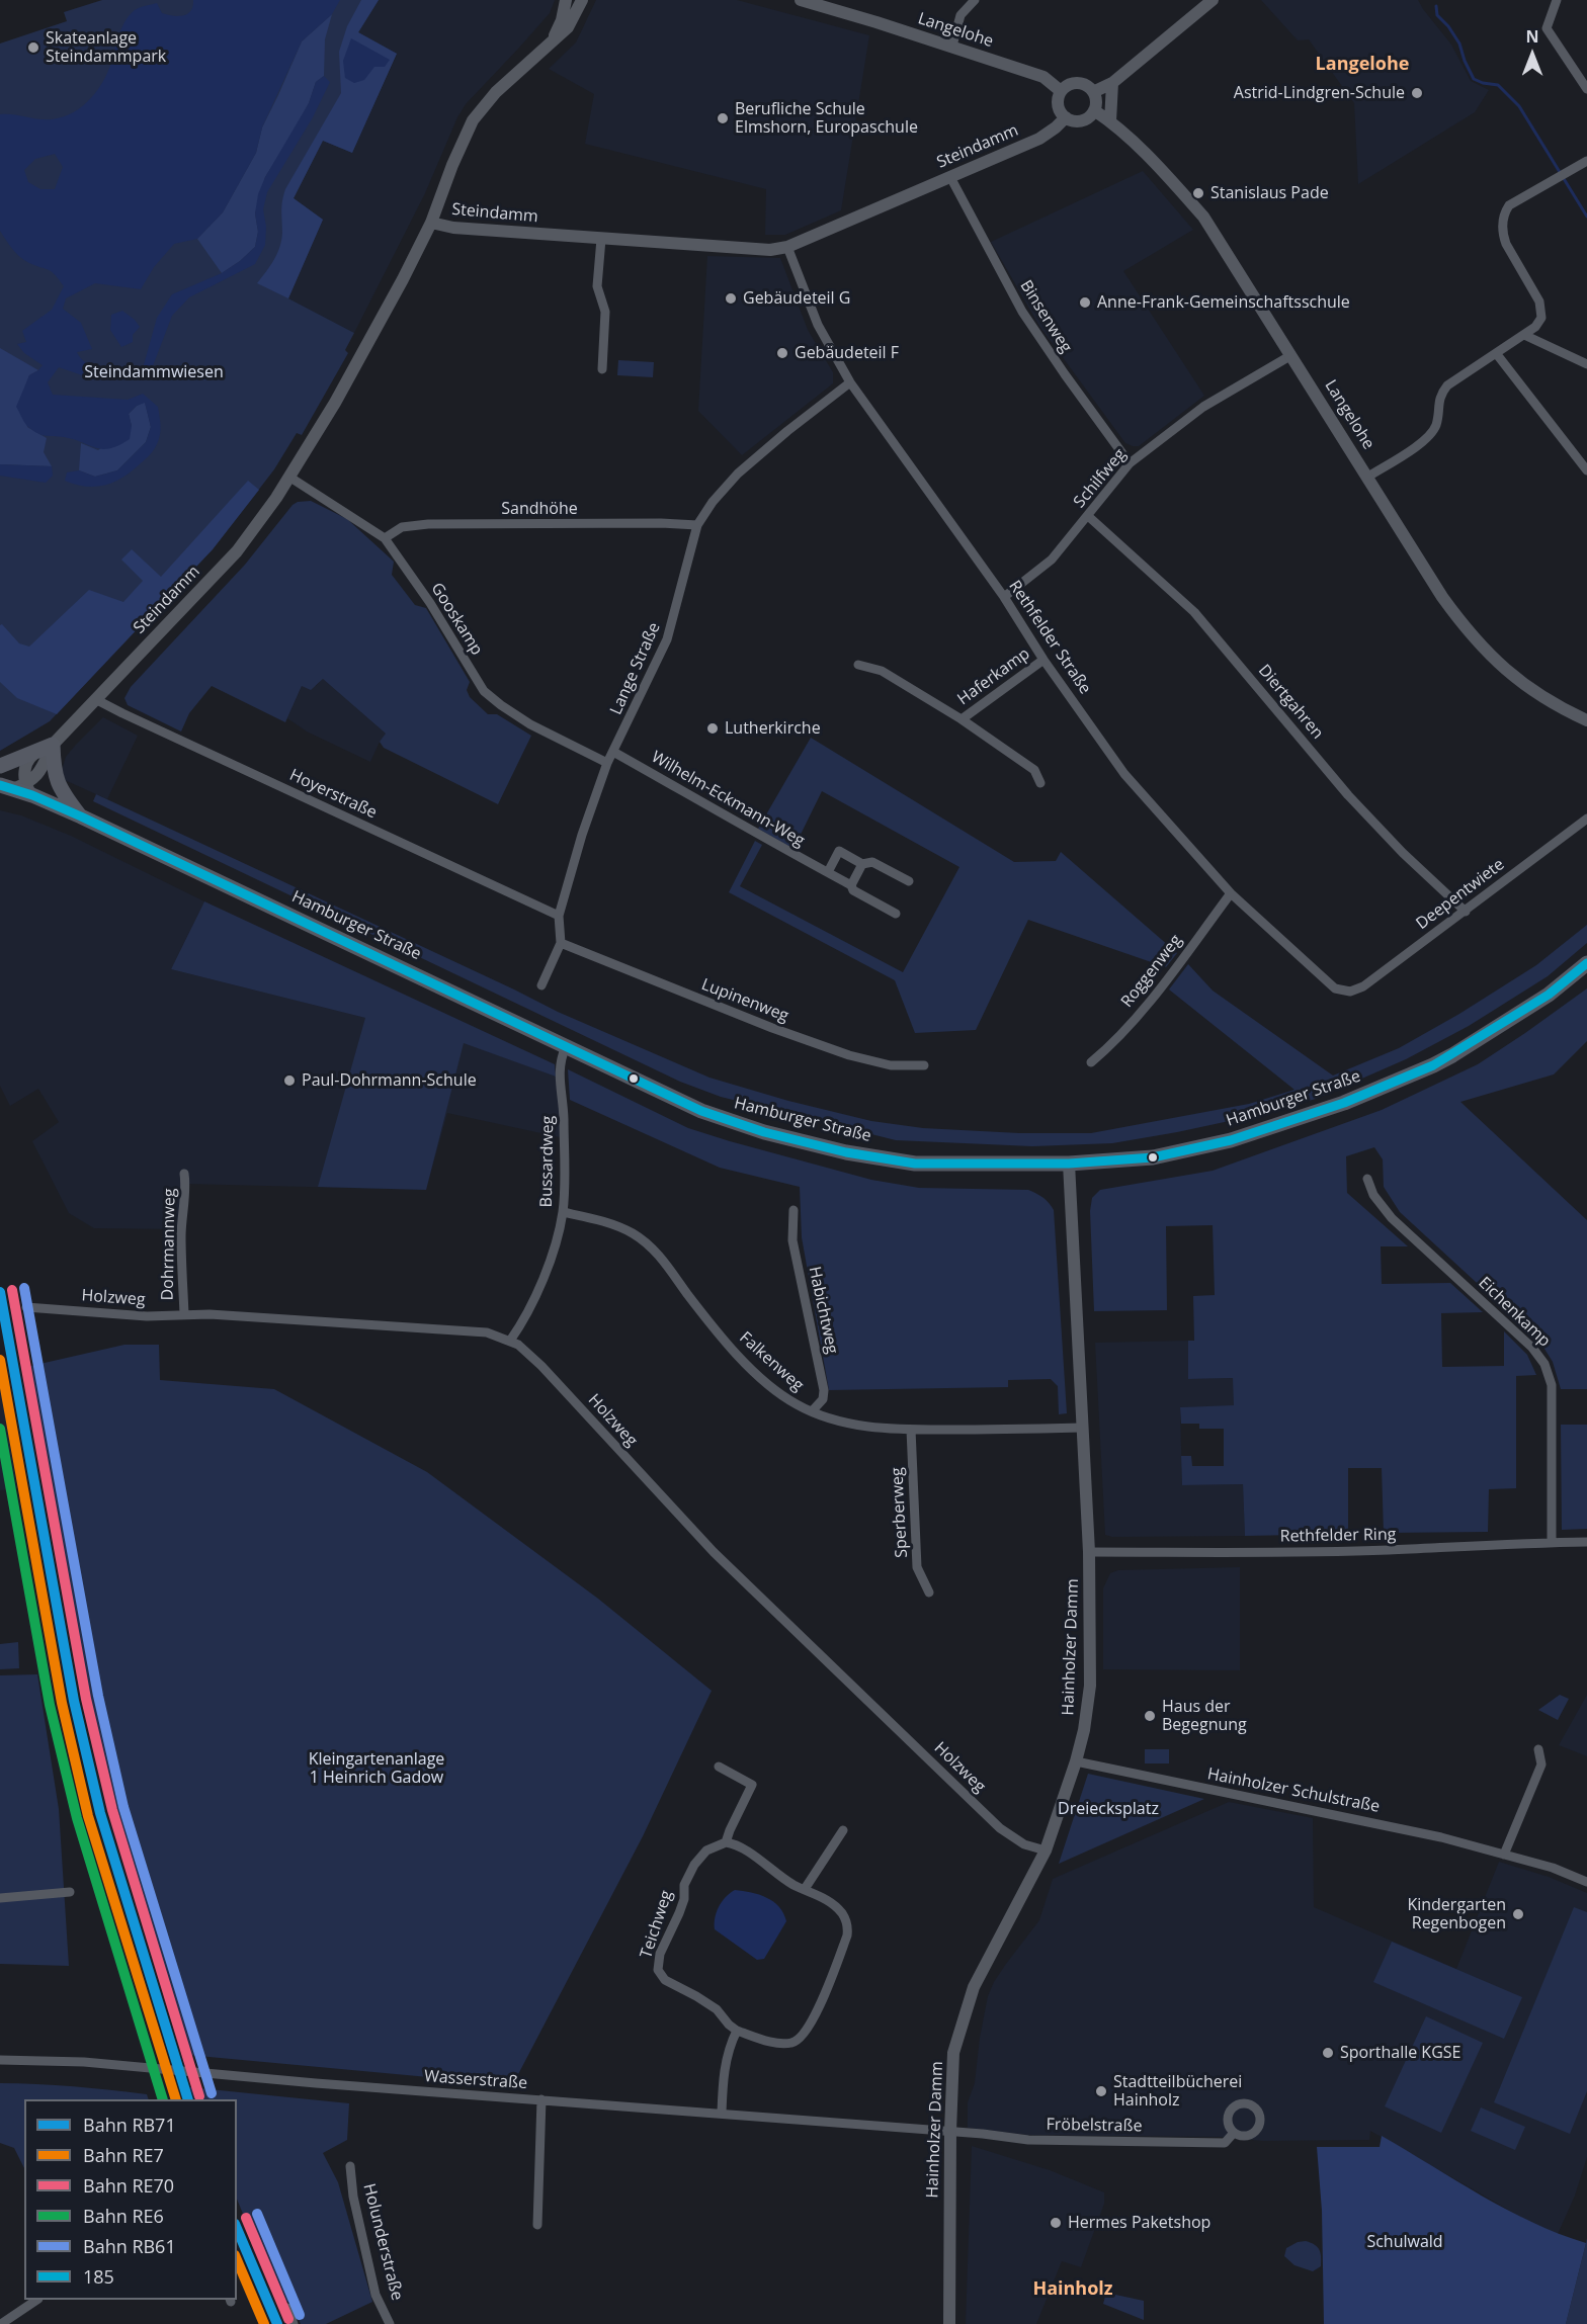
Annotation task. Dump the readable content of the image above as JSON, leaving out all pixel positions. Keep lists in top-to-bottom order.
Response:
{
  "streets": {
    "main road": ["Hamburger Straße"],
    "street": [
      "Langelohe",
      "Steindamm",
      "Binsenweg",
      "Schilfweg",
      "Sandhöhe",
      "Gooskamp",
      "Rethfelder Straße",
      "Lange Straße",
      "Haferkamp",
      "Diertgahren",
      "Hoyerstraße",
      "Wilhelm-Eckmann-Weg",
      "Deepentwiete",
      "Roggenweg",
      "Lupinenweg",
      "Bussardweg",
      "Dohrmannweg",
      "Holzweg",
      "Habichtweg",
      "Eichenkamp",
      "Falkenweg",
      "Sperberweg",
      "Rethfelder Ring",
      "Hainholzer Damm",
      "Hainholzer Schulstraße",
      "Teichweg",
      "Wasserstraße",
      "Fröbelstraße",
      "Holunderstraße"
    ]
  },
  "crossings": [
    ["Langelohe", "Steindamm"],
    ["Langelohe", "Schilfweg"],
    ["Steindamm", "Binsenweg"],
    ["Steindamm", "Gooskamp"],
    ["Steindamm", "Rethfelder Straße"],
    ["Steindamm", "Hoyerstraße"],
    ["Steindamm", "Hamburger Straße"],
    ["Binsenweg", "Schilfweg"],
    ["Schilfweg", "Rethfelder Straße"],
    ["Schilfweg", "Diertgahren"],
    ["Sandhöhe", "Gooskamp"],
    ["Sandhöhe", "Lange Straße"],
    ["Gooskamp", "Lange Straße"],
    ["Rethfelder Straße", "Lange Straße"],
    ["Rethfelder Straße", "Haferkamp"],
    ["Rethfelder Straße", "Deepentwiete"],
    ["Rethfelder Straße", "Roggenweg"],
    ["Lange Straße", "Hoyerstraße"],
    ["Lange Straße", "Wilhelm-Eckmann-Weg"],
    ["Lange Straße", "Lupinenweg"],
    ["Diertgahren", "Deepentwiete"],
    ["Hamburger Straße", "Bussardweg"],
    ["Hamburger Straße", "Hainholzer Damm"],
    ["Bussardweg", "Holzweg"],
    ["Bussardweg", "Falkenweg"],
    ["Dohrmannweg", "Holzweg"],
    ["Holzweg", "Hainholzer Damm"],
    ["Habichtweg", "Falkenweg"],
    ["Eichenkamp", "Rethfelder Ring"],
    ["Falkenweg", "Sperberweg"],
    ["Falkenweg", "Hainholzer Damm"],
    ["Rethfelder Ring", "Hainholzer Damm"],
    ["Hainholzer Damm", "Hainholzer Schulstraße"],
    ["Hainholzer Damm", "Wasserstraße"],
    ["Hainholzer Damm", "Fröbelstraße"],
    ["Wasserstraße", "Fröbelstraße"]
  ],
  "districts": ["Langelohe", "Hainholz"],
  "parks": [
    "Steindammwiesen",
    "Kleingartenanlage 1 Heinrich Gadow",
    "Dreiecksplatz",
    "Schulwald"
  ],
  "places": [
    "Skateanlage Steindammpark",
    "Astrid-Lindgren-Schule",
    "Berufliche Schule Elmshorn, Europaschule",
    "Stanislaus Pade",
    "Gebäudeteil G",
    "Anne-Frank-Gemeinschaftsschule",
    "Gebäudeteil F",
    "Lutherkirche",
    "Paul-Dohrmann-Schule",
    "Haus der Begegnung",
    "Kindergarten Regenbogen",
    "Sporthalle KGSE",
    "Stadtteilbücherei Hainholz",
    "Hermes Paketshop"
  ],
  "lines": [
    "transit line 185",
    "rail line RB61",
    "rail line RE70",
    "rail line RB71",
    "rail line RE7",
    "rail line RE6"
  ],
  "legend": [
    "Bahn RB71",
    "Bahn RE7",
    "Bahn RE70",
    "Bahn RE6",
    "Bahn RB61",
    "185"
  ],
  "north": "top"
}
